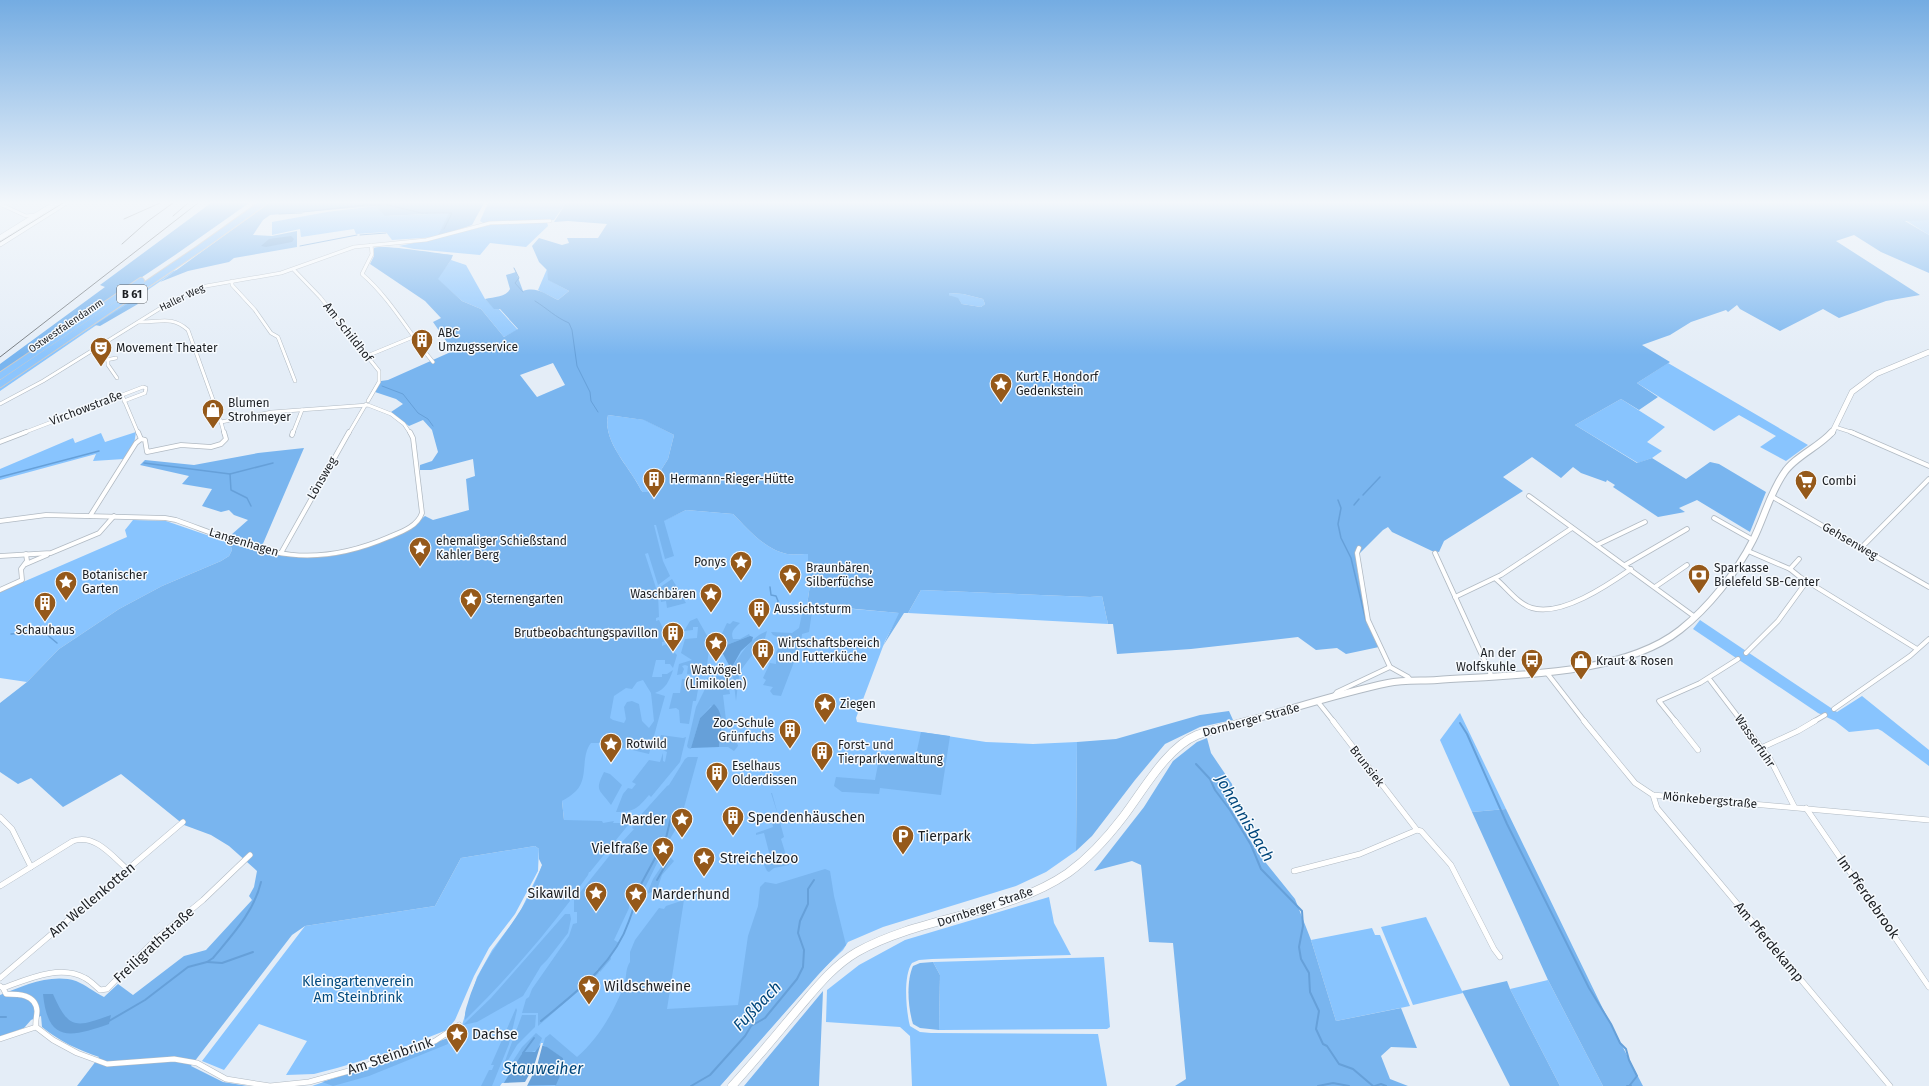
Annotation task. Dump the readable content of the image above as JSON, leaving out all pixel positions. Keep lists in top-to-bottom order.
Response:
{
  "streets": {
    "highway": ["B 61", "Ostwestfalendamm"],
    "main road": ["Dornberger Straße"],
    "street": [
      "Haller Weg",
      "Am Schildhof",
      "Virchowstraße",
      "Lönsweg",
      "Gehsenweg",
      "Langenhagen",
      "Wasserfuhr",
      "Brunsiek",
      "Mönkebergstraße",
      "Im Pferdebrook",
      "Am Wellenkotten",
      "Am Pferdekamp",
      "Freiligrathstraße",
      "Am Steinbrink"
    ]
  },
  "crossings": [
    ["Haller Weg", "Am Schildhof"],
    ["Am Schildhof", "Lönsweg"],
    ["Am Schildhof", "Langenhagen"],
    ["Lönsweg", "Langenhagen"],
    ["Gehsenweg", "Dornberger Straße"],
    ["Dornberger Straße", "Brunsiek"],
    ["Dornberger Straße", "Mönkebergstraße"],
    ["Wasserfuhr", "Mönkebergstraße"],
    ["Mönkebergstraße", "Im Pferdebrook"],
    ["Mönkebergstraße", "Am Pferdekamp"]
  ],
  "water": ["Johannisbach", "Fußbach", "Stauweiher"],
  "parks": ["Kleingartenverein Am Steinbrink"],
  "places": {
    "building": [
      "ABC Umzugsservice",
      "Hermann-Rieger-Hütte",
      "Schauhaus",
      "Aussichtsturm",
      "Brutbeobachtungspavillon",
      "Wirtschaftsbereich und Futterküche",
      "Zoo-Schule Grünfuchs",
      "Forst- und Tierparkverwaltung",
      "Eselhaus Olderdissen",
      "Spendenhäuschen"
    ],
    "theatre": ["Movement Theater"],
    "place": [
      "Kurt F. Hondorf Gedenkstein",
      "ehemaliger Schießstand Kahler Berg",
      "Ponys",
      "Braunbären, Silberfüchse",
      "Botanischer Garten",
      "Waschbären",
      "Sternengarten",
      "Watvögel (Limikolen)",
      "Ziegen",
      "Rotwild",
      "Marder",
      "Vielfraße",
      "Streichelzoo",
      "Sikawild",
      "Marderhund",
      "Wildschweine",
      "Dachse"
    ],
    "shop": ["Blumen Strohmeyer", "Kraut & Rosen"],
    "supermarket": ["Combi"],
    "bank": ["Sparkasse Bielefeld SB-Center"],
    "bus stop": ["An der Wolfskuhle"],
    "parking": ["Tierpark"]
  }
}
